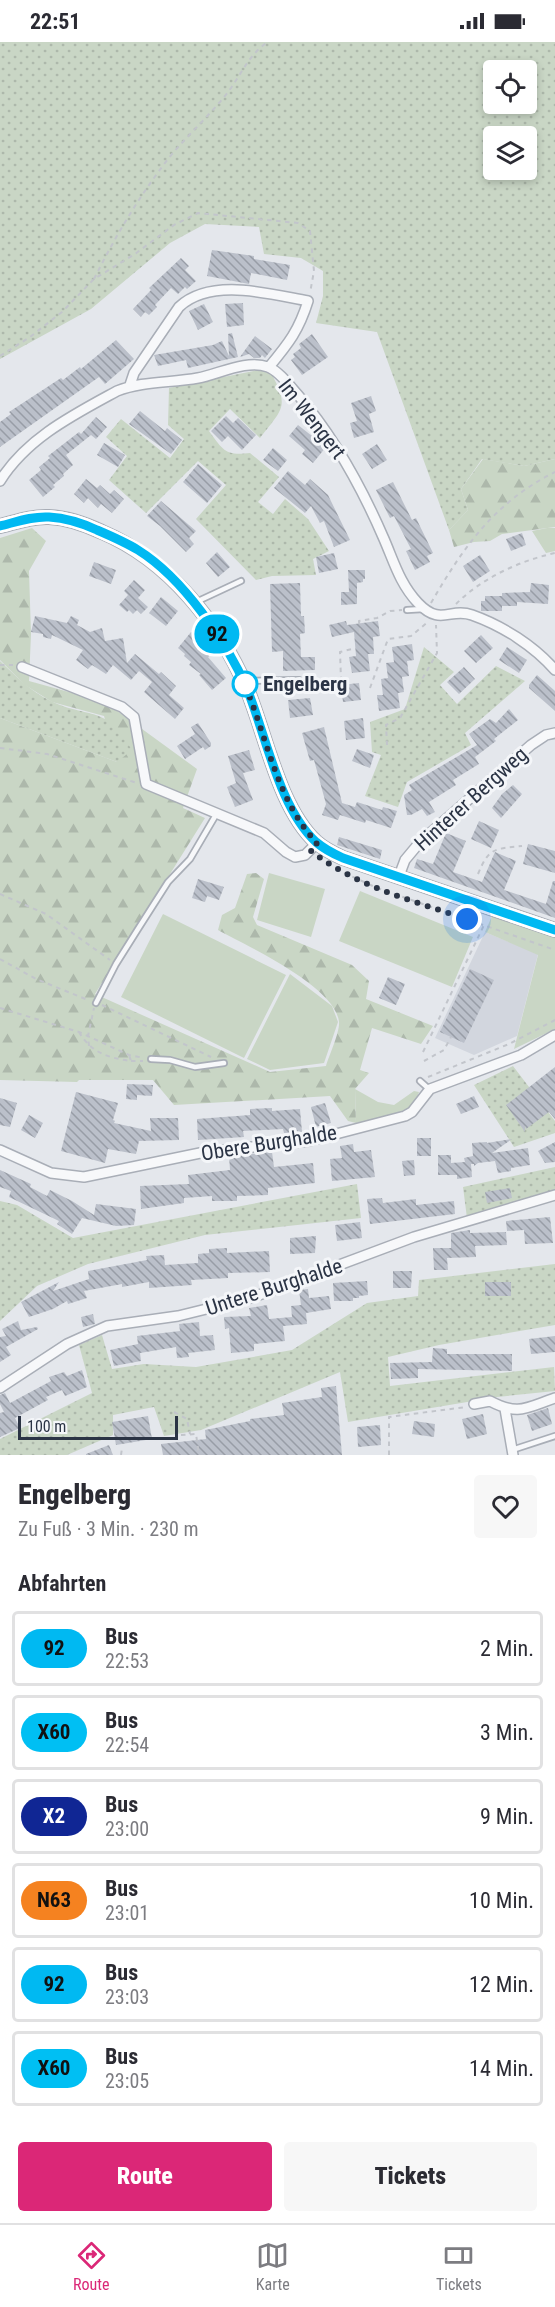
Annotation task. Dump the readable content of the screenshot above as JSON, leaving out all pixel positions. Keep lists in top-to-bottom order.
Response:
{
  "streets": {
    "street": [
      "Im Wengert",
      "Hinterer Bergweg",
      "Obere Burghalde",
      "Untere Burghalde"
    ]
  },
  "places": ["Engelberg"],
  "lines": ["bus line 92"],
  "scale_bar": "100 m",
  "page": {
    "status": "22:51",
    "on_map": "92",
    "scale": "100 m",
    "heading": [
      ["Engelberg", "Zu Fuß · 3 Min. · 230 m"],
      "Abfahrten"
    ],
    "list": [
      {
        "mark": "92",
        "name": "Bus",
        "note": "22:53",
        "value": "2 Min."
      },
      {
        "mark": "X60",
        "name": "Bus",
        "note": "22:54",
        "value": "3 Min."
      },
      {
        "mark": "X2",
        "name": "Bus",
        "note": "23:00",
        "value": "9 Min."
      },
      {
        "mark": "N63",
        "name": "Bus",
        "note": "23:01",
        "value": "10 Min."
      },
      {
        "mark": "92",
        "name": "Bus",
        "note": "23:03",
        "value": "12 Min."
      },
      {
        "mark": "X60",
        "name": "Bus",
        "note": "23:05",
        "value": "14 Min."
      }
    ],
    "buttons": ["Route", "Tickets"],
    "tabs": ["Route", "Karte", "Tickets"]
  }
}
